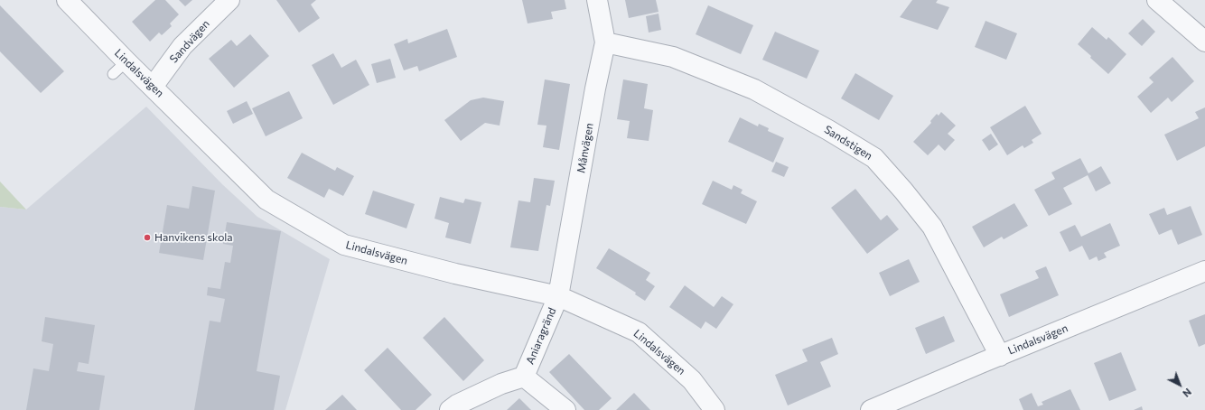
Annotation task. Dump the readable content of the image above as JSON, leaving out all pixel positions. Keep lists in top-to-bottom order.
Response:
{
  "streets": {
    "street": [
      "Sandvägen",
      "Lindalsvägen",
      "Sandstigen",
      "Månvägen",
      "Aniaragränd"
    ]
  },
  "crossings": [
    ["Sandvägen", "Lindalsvägen"],
    ["Lindalsvägen", "Sandstigen"],
    ["Lindalsvägen", "Månvägen"],
    ["Lindalsvägen", "Aniaragränd"],
    ["Sandstigen", "Månvägen"],
    ["Månvägen", "Aniaragränd"]
  ],
  "places": ["Hanvikens skola"],
  "north": "bottom right"
}
